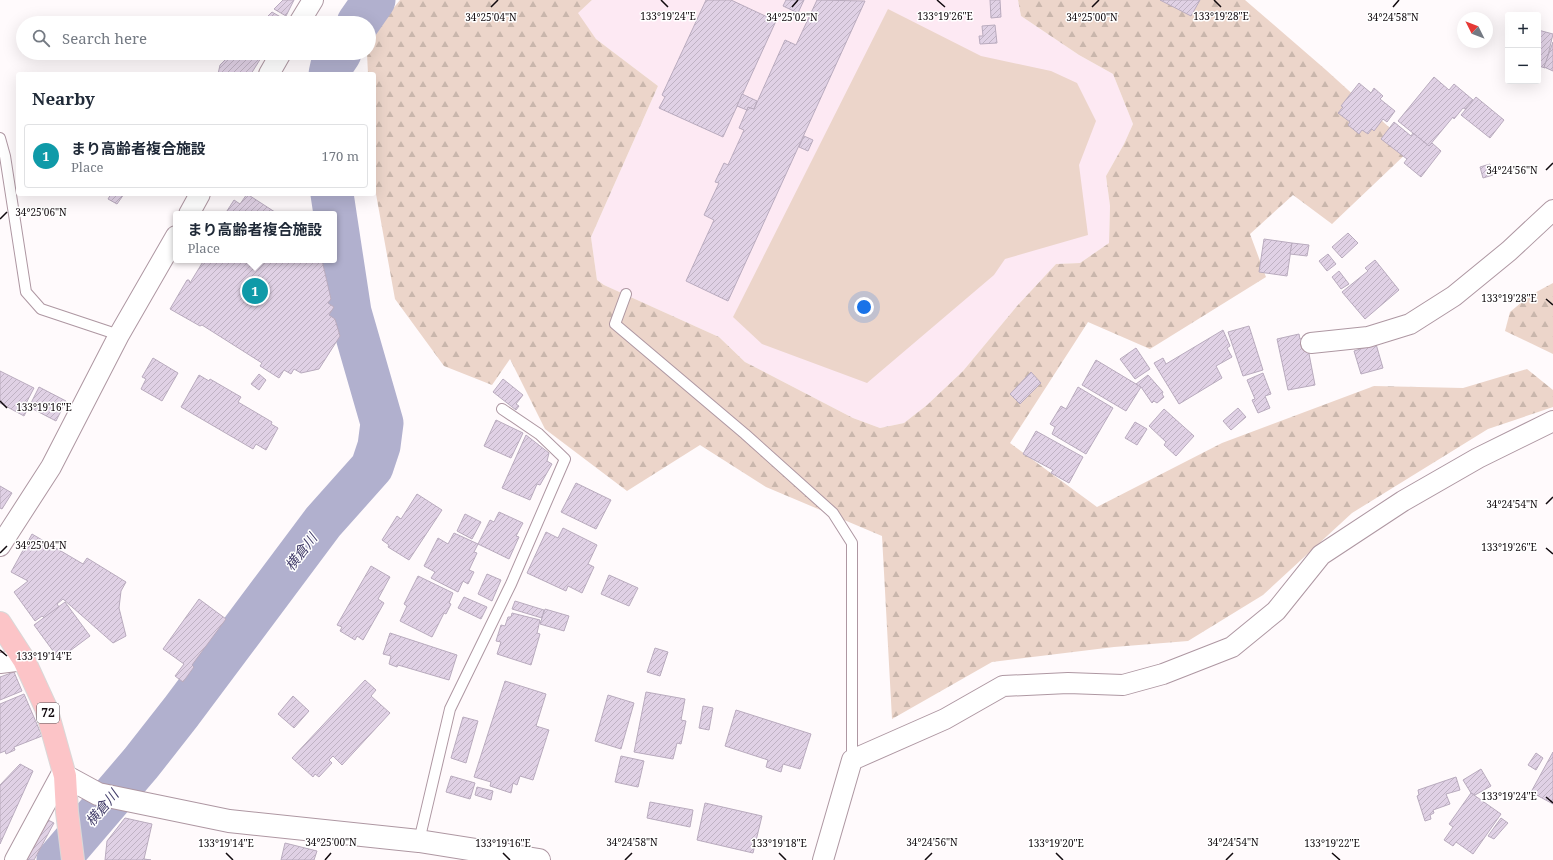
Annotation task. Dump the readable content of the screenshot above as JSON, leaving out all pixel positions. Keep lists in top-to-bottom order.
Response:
{
  "streets": {
    "main road": ["72"]
  },
  "water": ["横倉川"],
  "north": "top left",
  "page": {
    "map_buttons": ["+", "−"],
    "search": "Search here",
    "heading": "Nearby",
    "list": [
      {
        "mark": "1",
        "name": "まり高齢者複合施設",
        "note": "Place",
        "value": "170 m"
      }
    ],
    "popup": ["まり高齢者複合施設", "Place"],
    "pins": "1"
  },
  "coordinates": [
    "133°19'24\"E",
    "133°19'26\"E",
    "133°19'28\"E",
    "34°25'04\"N",
    "34°25'02\"N",
    "34°25'00\"N",
    "34°24'58\"N",
    "34°24'56\"N",
    "34°25'06\"N",
    "133°19'16\"E",
    "34°24'54\"N",
    "133°19'14\"E",
    "133°19'18\"E",
    "133°19'20\"E",
    "133°19'22\"E"
  ]
}
